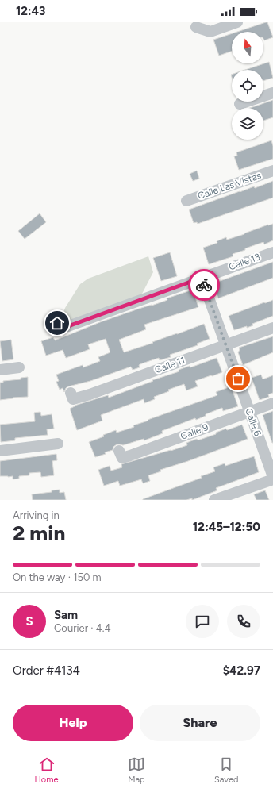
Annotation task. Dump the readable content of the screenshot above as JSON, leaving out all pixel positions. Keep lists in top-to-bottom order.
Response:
{
  "streets": {
    "street": [
      "Calle Las Vistas",
      "Calle 13",
      "Calle 11",
      "Calle 6",
      "Calle 9"
    ]
  },
  "crossings": [
    ["Calle 13", "Calle 6"],
    ["Calle 11", "Calle 6"],
    ["Calle 6", "Calle 9"]
  ],
  "north": "top",
  "page": {
    "status": "12:43",
    "heading": ["2 min", "Arriving in", "12:45–12:50"],
    "panel": [
      "Sam",
      "Courier · 4.4",
      "Order #4134",
      "$42.97"
    ],
    "bar": "On the way · 150 m",
    "round": "S",
    "buttons": ["Help", "Share"],
    "tabs": ["Home", "Map", "Saved"]
  }
}
